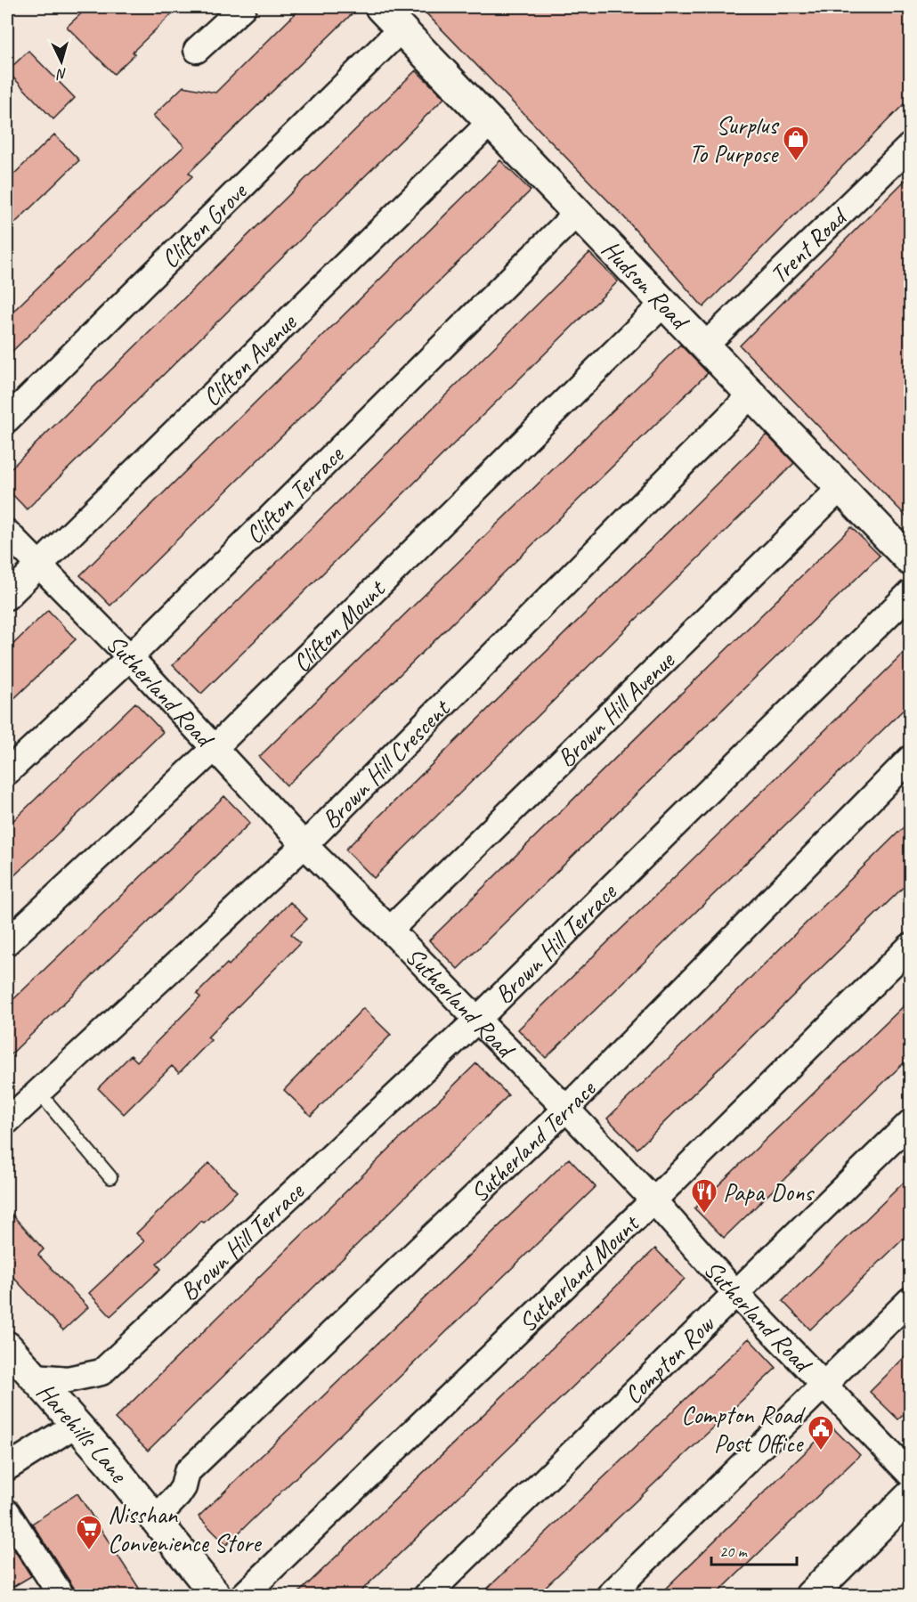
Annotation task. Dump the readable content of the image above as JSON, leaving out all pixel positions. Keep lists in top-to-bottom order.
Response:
{
  "streets": {
    "street": [
      "Clifton Grove",
      "Trent Road",
      "Hudson Road",
      "Clifton Avenue",
      "Clifton Terrace",
      "Clifton Mount",
      "Sutherland Road",
      "Brown Hill Avenue",
      "Brown Hill Crescent",
      "Brown Hill Terrace",
      "Sutherland Terrace",
      "Sutherland Mount",
      "Compton Row",
      "Harehills Lane"
    ]
  },
  "crossings": [
    ["Clifton Grove", "Hudson Road"],
    ["Trent Road", "Hudson Road"],
    ["Hudson Road", "Clifton Avenue"],
    ["Hudson Road", "Clifton Terrace"],
    ["Hudson Road", "Clifton Mount"],
    ["Hudson Road", "Brown Hill Avenue"],
    ["Hudson Road", "Brown Hill Crescent"],
    ["Clifton Avenue", "Sutherland Road"],
    ["Clifton Terrace", "Sutherland Road"],
    ["Clifton Mount", "Sutherland Road"],
    ["Sutherland Road", "Brown Hill Avenue"],
    ["Sutherland Road", "Brown Hill Crescent"],
    ["Sutherland Road", "Brown Hill Terrace"],
    ["Sutherland Road", "Sutherland Terrace"],
    ["Sutherland Road", "Sutherland Mount"],
    ["Sutherland Road", "Compton Row"],
    ["Brown Hill Terrace", "Harehills Lane"],
    ["Sutherland Terrace", "Harehills Lane"]
  ],
  "places": {
    "shop": ["Surplus To Purpose"],
    "restaurant": ["Papa Dons"],
    "public building": ["Compton Road Post Office"],
    "supermarket": ["Nisshan Convenience Store"]
  },
  "scale_bar": "20 m",
  "north": "bottom"
}
